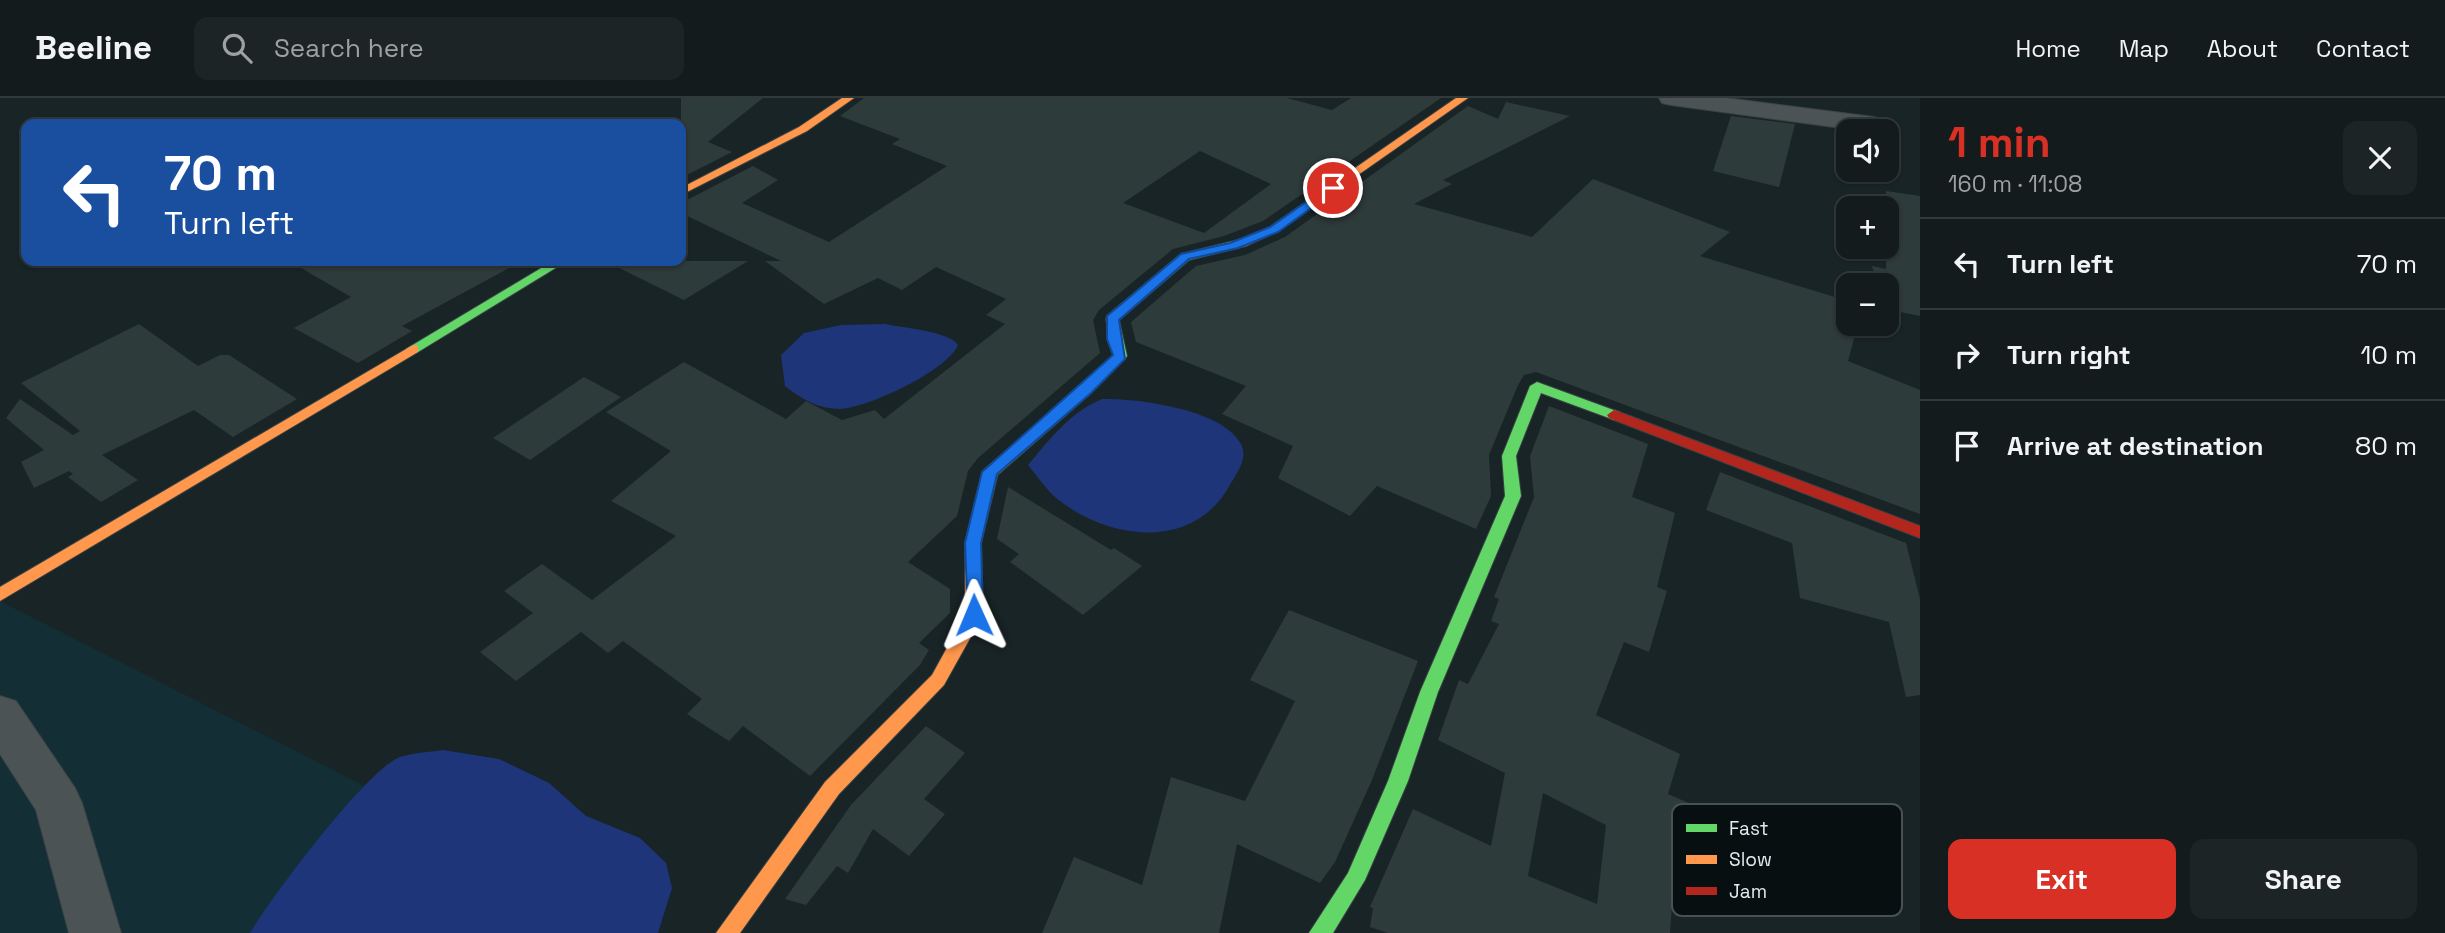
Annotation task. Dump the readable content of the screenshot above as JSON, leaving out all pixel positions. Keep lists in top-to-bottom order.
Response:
{
  "legend": ["Fast", "Slow", "Jam"],
  "page": {
    "header": "Beeline",
    "search": "Search here",
    "nav": [
      "Home",
      "Map",
      "About",
      "Contact"
    ],
    "heading": ["1 min", "160 m · 11:08"],
    "map_buttons": ["+", "−"],
    "turn": ["70 m", "Turn left"],
    "list": [
      {
        "name": "Turn left",
        "value": "70 m"
      },
      {
        "name": "Turn right",
        "value": "10 m"
      },
      {
        "name": "Arrive at destination",
        "value": "80 m"
      }
    ],
    "buttons": ["Exit", "Share"]
  }
}
